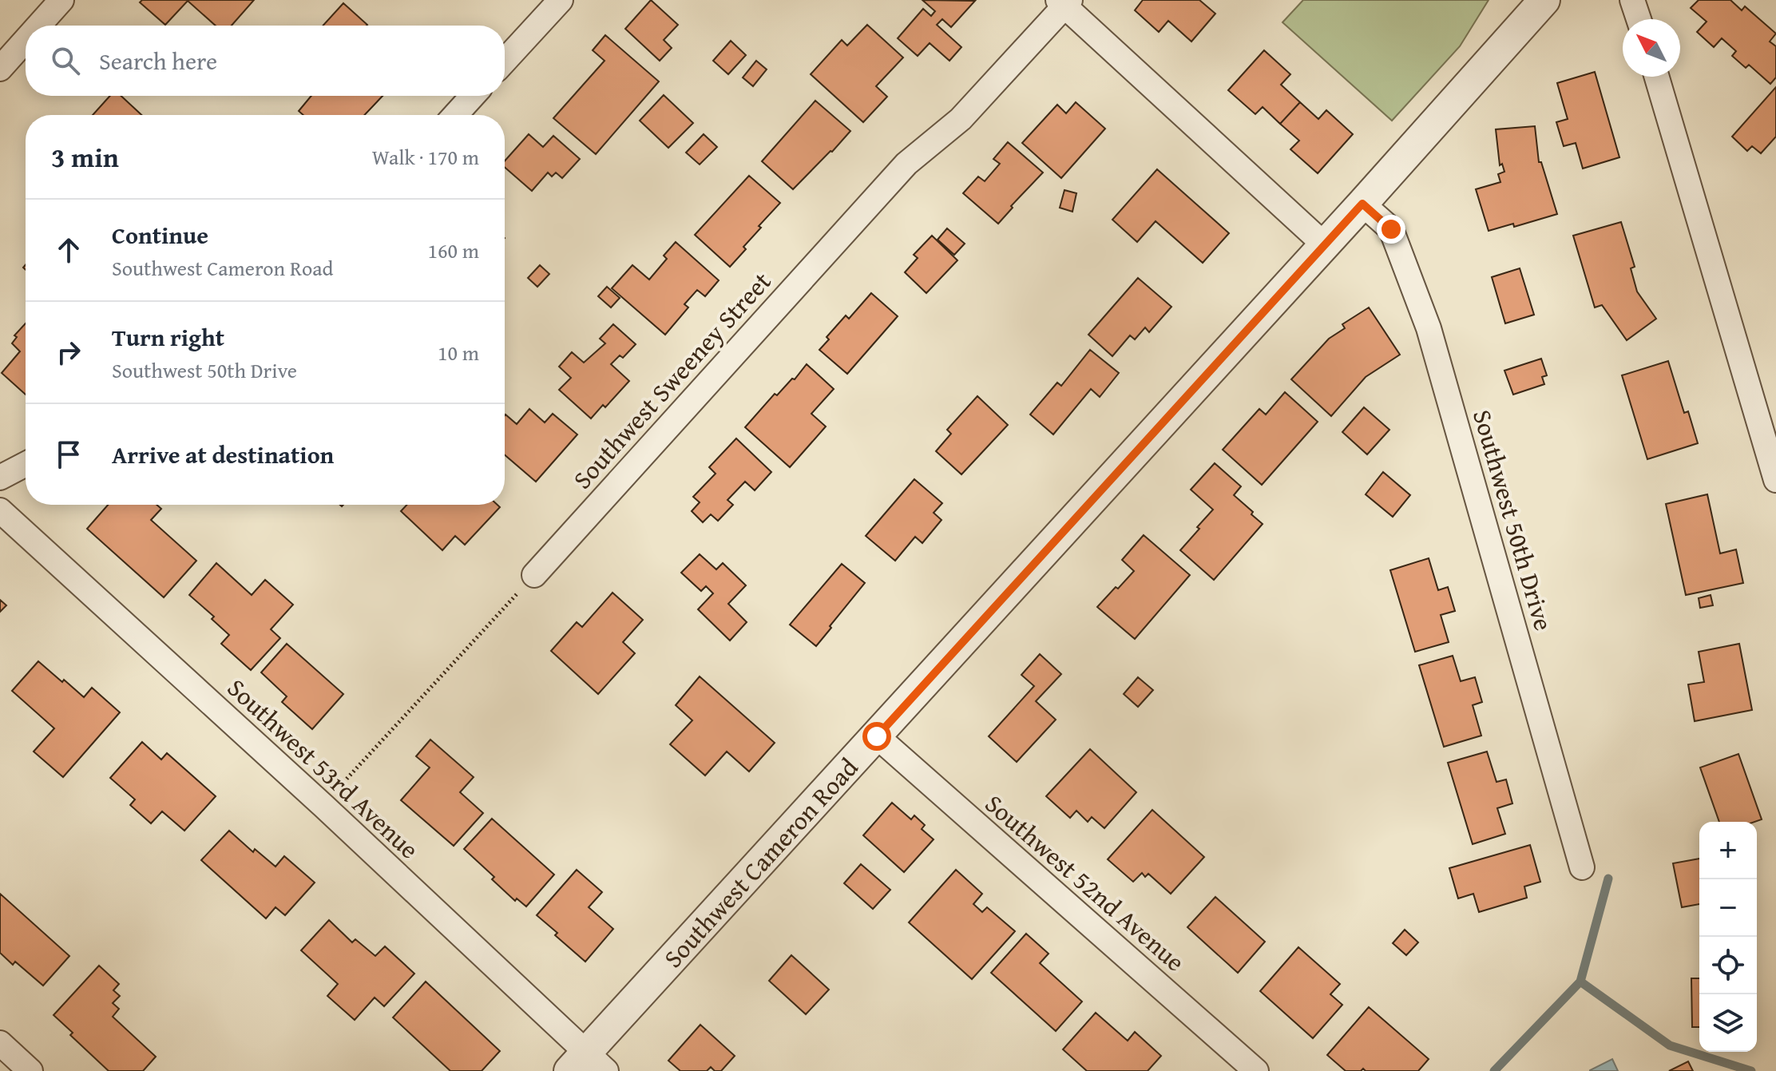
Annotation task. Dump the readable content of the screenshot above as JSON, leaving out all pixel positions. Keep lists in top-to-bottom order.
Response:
{
  "streets": {
    "street": [
      "Southwest Sweeney Street",
      "Southwest 50th Drive",
      "Southwest 53rd Avenue",
      "Southwest Cameron Road",
      "Southwest 52nd Avenue"
    ]
  },
  "crossings": [
    ["Southwest 50th Drive", "Southwest Cameron Road"],
    ["Southwest 53rd Avenue", "Southwest Cameron Road"],
    ["Southwest Cameron Road", "Southwest 52nd Avenue"]
  ],
  "north": "top left",
  "page": {
    "search": "Search here",
    "heading": ["3 min", "Walk · 170 m"],
    "list": [
      ["Continue", "Southwest Cameron Road", "160 m"],
      ["Turn right", "Southwest 50th Drive", "10 m"],
      "Arrive at destination"
    ],
    "map_buttons": ["+", "−"]
  }
}
